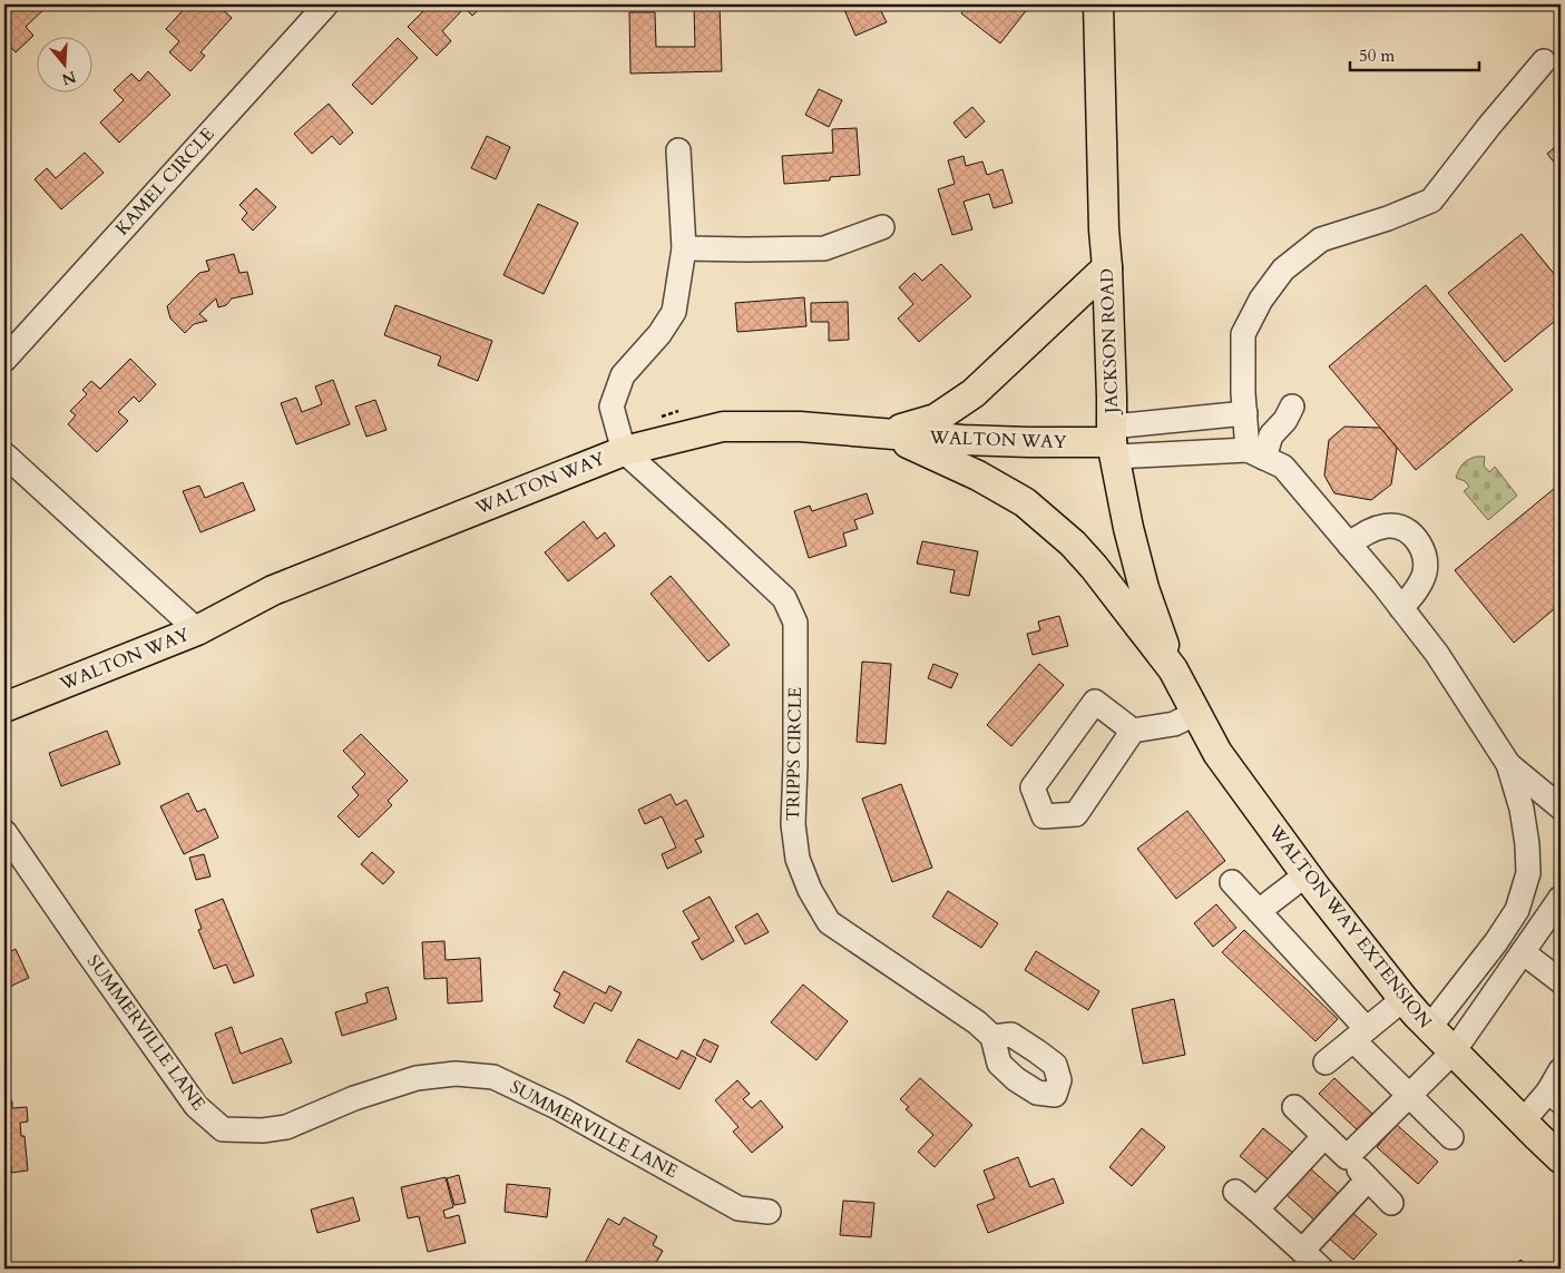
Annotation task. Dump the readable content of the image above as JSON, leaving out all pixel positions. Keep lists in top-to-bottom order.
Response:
{
  "streets": {
    "main road": ["JACKSON ROAD", "WALTON WAY", "WALTON WAY EXTENSION"],
    "street": ["KAMEL CIRCLE", "TRIPPS CIRCLE", "SUMMERVILLE LANE"]
  },
  "crossings": [
    ["JACKSON ROAD", "WALTON WAY"],
    ["JACKSON ROAD", "WALTON WAY EXTENSION"],
    ["WALTON WAY", "TRIPPS CIRCLE"]
  ],
  "scale_bar": "50 m",
  "north": "bottom"
}
